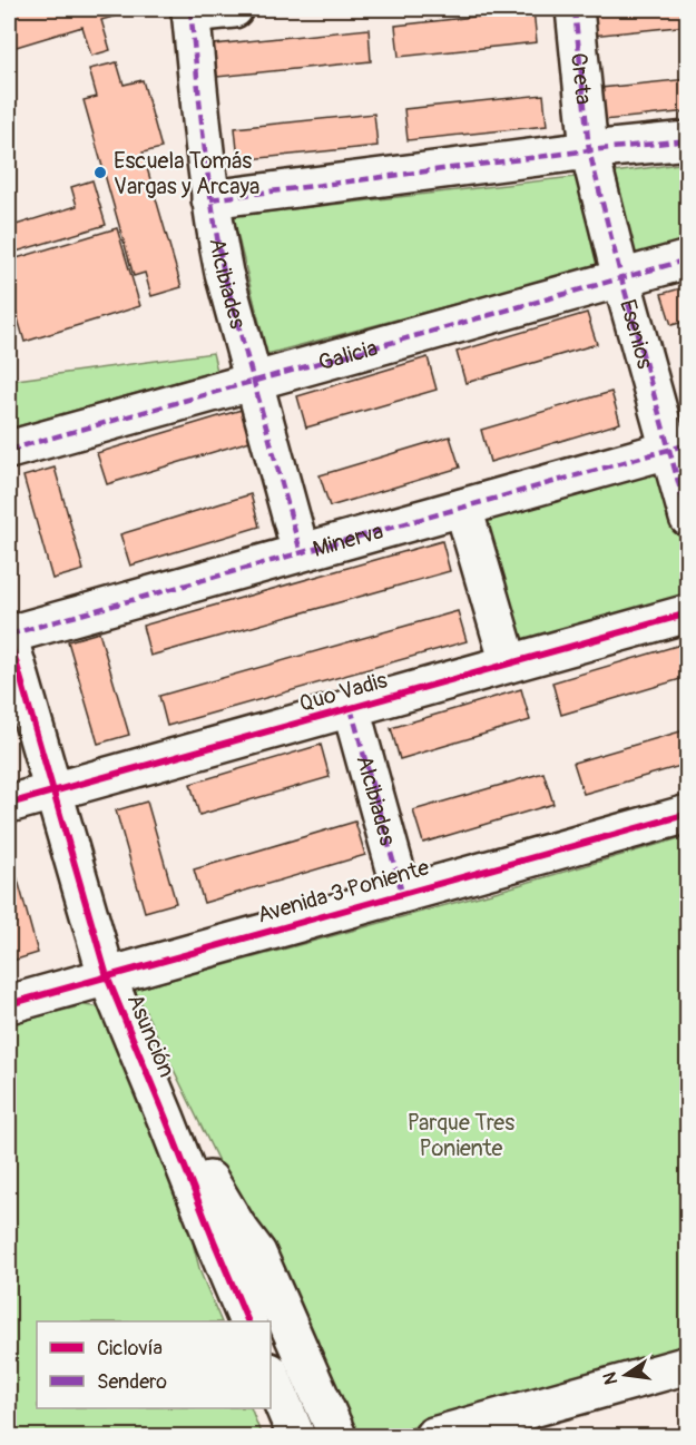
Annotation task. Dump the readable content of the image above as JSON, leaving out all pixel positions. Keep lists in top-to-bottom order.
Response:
{
  "streets": {
    "street": [
      "Creta",
      "Alcibiades",
      "Esenios",
      "Galicia",
      "Minerva",
      "Quo Vadis",
      "Avenida 3 Poniente",
      "Asunción"
    ]
  },
  "crossings": [
    ["Creta", "Esenios"],
    ["Alcibiades", "Galicia"],
    ["Alcibiades", "Minerva"],
    ["Alcibiades", "Quo Vadis"],
    ["Alcibiades", "Avenida 3 Poniente"],
    ["Esenios", "Galicia"],
    ["Esenios", "Minerva"],
    ["Minerva", "Asunción"],
    ["Quo Vadis", "Asunción"],
    ["Avenida 3 Poniente", "Asunción"]
  ],
  "parks": ["Parque Tres Poniente"],
  "places": ["Escuela Tomás Vargas y Arcaya"],
  "legend": ["Ciclovía", "Sendero"],
  "north": "left"
}
